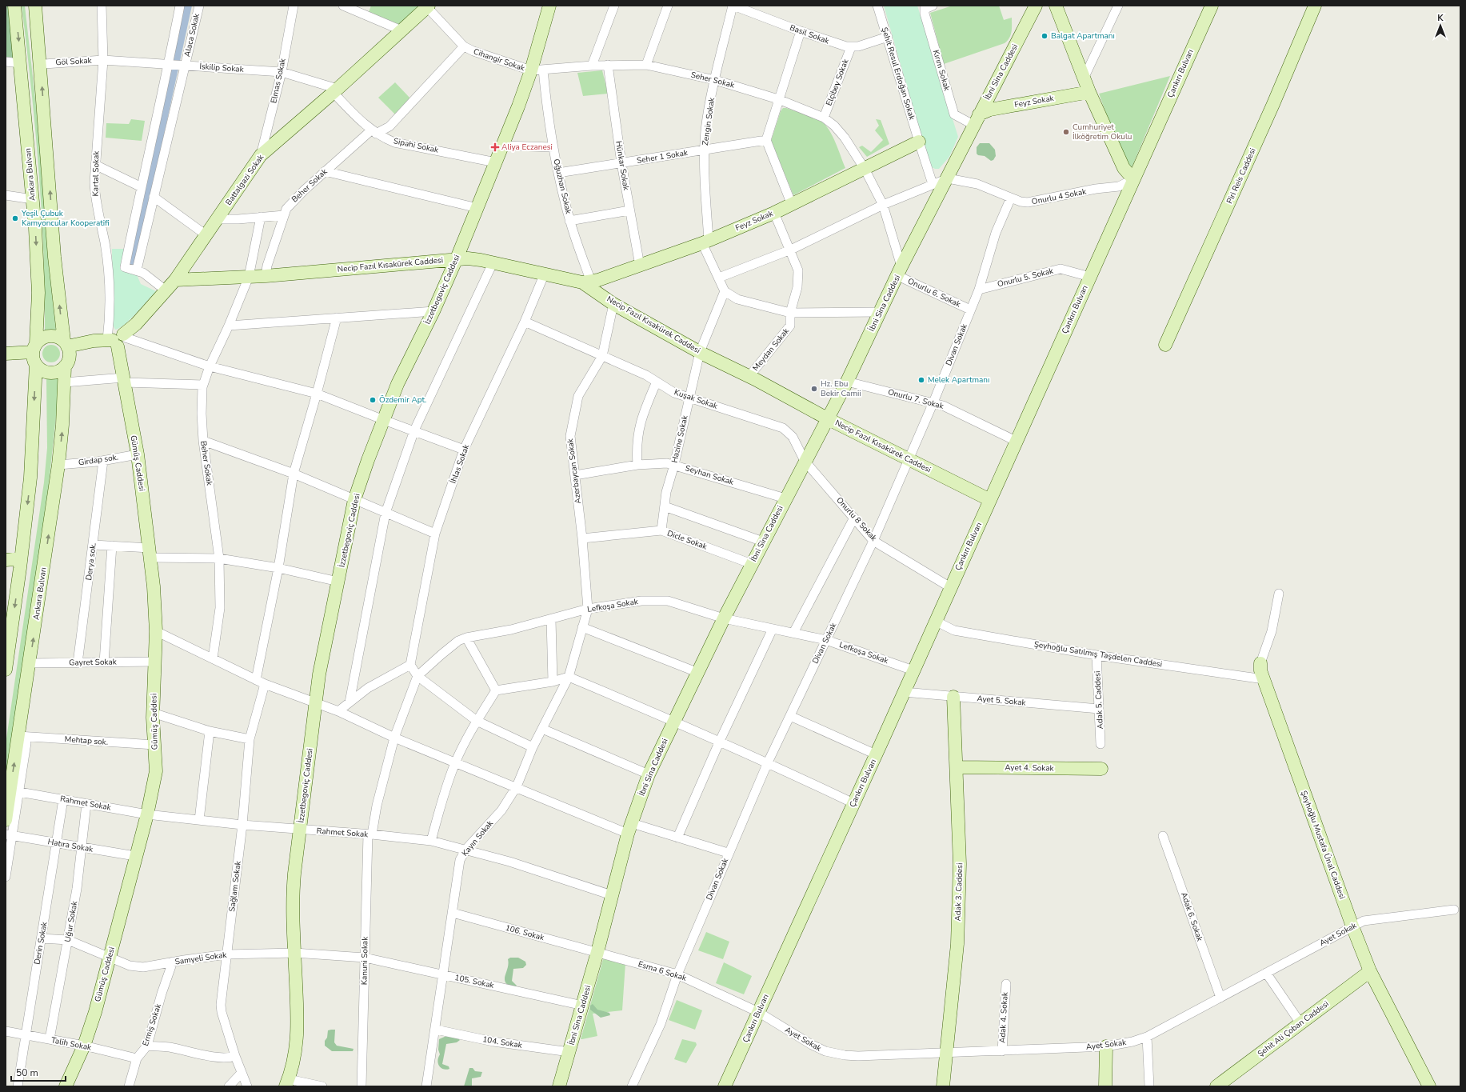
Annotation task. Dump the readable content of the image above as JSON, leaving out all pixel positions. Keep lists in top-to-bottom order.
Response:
{
  "streets": {
    "street": [
      "Basil Sokak",
      "Alaca Sokak",
      "Cihangir Sokak",
      "Göl Sokak",
      "İskilip Sokak",
      "Kırım Sokak",
      "İbni Sina Caddesi",
      "Şehit Resul Erdoğan Sokak",
      "Çankırı Bulvarı",
      "Seher Sokak",
      "Elmas Sokak",
      "Elçibey Sokak",
      "Feyz Sokak",
      "Zengin Sokak",
      "Sipahi Sokak",
      "Seher 1 Sokak",
      "Hünkar Sokak",
      "Kartal Sokak",
      "Ankara Bulvarı",
      "Piri Reis Caddesi",
      "Battalgazi Sokak",
      "Beher Sokak",
      "Oğuzhan Sokak",
      "Onurlu 4 Sokak",
      "Necip Fazıl Kısakürek Caddesi",
      "Onurlu 5. Sokak",
      "İzzetbegoviç Caddesi",
      "Onurlu 6. Sokak",
      "Divan Sokak",
      "Meydan Sokak",
      "Kuşak Sokak",
      "Onurlu 7. Sokak",
      "Hazine Sokak",
      "Girdap sok.",
      "Gümüş Caddesi",
      "İhlas Sokak",
      "Azerbaycan Sokak",
      "Seyhan Sokak",
      "Onurlu 8 Sokak",
      "Dicle Sokak",
      "Derya sok.",
      "Lefkoşa Sokak",
      "Şeyhoğlu Satılmış Taşdelen Caddesi",
      "Gayret Sokak",
      "Adak 5. Caddesi",
      "Ayet 5. Sokak",
      "Mehtap sok.",
      "Ayet 4. Sokak",
      "Rahmet Sokak",
      "Kayın Sokak",
      "Şeyhoğlu Mustafa Ünal Caddesi",
      "Hatıra Sokak",
      "Sağlam Sokak",
      "Adak 3. Caddesi",
      "Adak 6. Sokak",
      "Uğur Sokak",
      "106. Sokak",
      "Ayet Sokak",
      "Derin Sokak",
      "Samyeli Sokak",
      "Kanuni Sokak",
      "Esma 6 Sokak",
      "105. Sokak",
      "Adak 4. Sokak",
      "Ermiş Sokak",
      "Şehit Ali Çoban Caddesi",
      "104. Sokak",
      "Talih Sokak"
    ]
  },
  "crossings": [
    ["Basil Sokak", "Şehit Resul Erdoğan Sokak"],
    ["Basil Sokak", "Elçibey Sokak"],
    ["Basil Sokak", "Zengin Sokak"],
    ["Alaca Sokak", "İskilip Sokak"],
    ["Cihangir Sokak", "Seher Sokak"],
    ["Cihangir Sokak", "Battalgazi Sokak"],
    ["Cihangir Sokak", "Beher Sokak"],
    ["Cihangir Sokak", "Oğuzhan Sokak"],
    ["Cihangir Sokak", "İzzetbegoviç Caddesi"],
    ["Göl Sokak", "İskilip Sokak"],
    ["Göl Sokak", "Kartal Sokak"],
    ["İskilip Sokak", "Elmas Sokak"],
    ["İskilip Sokak", "Sipahi Sokak"],
    ["İskilip Sokak", "Kartal Sokak"],
    ["İskilip Sokak", "Battalgazi Sokak"],
    ["Kırım Sokak", "İbni Sina Caddesi"],
    ["Kırım Sokak", "Feyz Sokak"],
    ["İbni Sina Caddesi", "Seher Sokak"],
    ["İbni Sina Caddesi", "Feyz Sokak"],
    ["İbni Sina Caddesi", "Onurlu 4 Sokak"],
    ["İbni Sina Caddesi", "Necip Fazıl Kısakürek Caddesi"],
    ["İbni Sina Caddesi", "Onurlu 6. Sokak"],
    ["İbni Sina Caddesi", "Kuşak Sokak"],
    ["İbni Sina Caddesi", "Onurlu 7. Sokak"],
    ["İbni Sina Caddesi", "Seyhan Sokak"],
    ["İbni Sina Caddesi", "Onurlu 8 Sokak"],
    ["İbni Sina Caddesi", "Dicle Sokak"],
    ["İbni Sina Caddesi", "Lefkoşa Sokak"],
    ["İbni Sina Caddesi", "Rahmet Sokak"],
    ["İbni Sina Caddesi", "106. Sokak"],
    ["İbni Sina Caddesi", "Esma 6 Sokak"],
    ["İbni Sina Caddesi", "105. Sokak"],
    ["İbni Sina Caddesi", "104. Sokak"],
    ["Şehit Resul Erdoğan Sokak", "Feyz Sokak"],
    ["Çankırı Bulvarı", "Onurlu 4 Sokak"],
    ["Çankırı Bulvarı", "Necip Fazıl Kısakürek Caddesi"],
    ["Çankırı Bulvarı", "Onurlu 5. Sokak"],
    ["Çankırı Bulvarı", "Onurlu 7. Sokak"],
    ["Çankırı Bulvarı", "Onurlu 8 Sokak"],
    ["Çankırı Bulvarı", "Lefkoşa Sokak"],
    ["Çankırı Bulvarı", "Şeyhoğlu Satılmış Taşdelen Caddesi"],
    ["Çankırı Bulvarı", "Ayet 5. Sokak"],
    ["Çankırı Bulvarı", "Ayet Sokak"],
    ["Çankırı Bulvarı", "Esma 6 Sokak"],
    ["Seher Sokak", "Elçibey Sokak"],
    ["Seher Sokak", "Feyz Sokak"],
    ["Seher Sokak", "Zengin Sokak"],
    ["Seher Sokak", "Hünkar Sokak"],
    ["Seher Sokak", "Oğuzhan Sokak"],
    ["Seher Sokak", "İzzetbegoviç Caddesi"],
    ["Seher Sokak", "Onurlu 6. Sokak"],
    ["Elmas Sokak", "Battalgazi Sokak"],
    ["Feyz Sokak", "Zengin Sokak"],
    ["Feyz Sokak", "Hünkar Sokak"],
    ["Feyz Sokak", "Oğuzhan Sokak"],
    ["Feyz Sokak", "Necip Fazıl Kısakürek Caddesi"],
    ["Feyz Sokak", "Meydan Sokak"],
    ["Zengin Sokak", "Seher 1 Sokak"],
    ["Sipahi Sokak", "Battalgazi Sokak"],
    ["Sipahi Sokak", "Beher Sokak"],
    ["Sipahi Sokak", "İzzetbegoviç Caddesi"],
    ["Seher 1 Sokak", "Hünkar Sokak"],
    ["Seher 1 Sokak", "Oğuzhan Sokak"],
    ["Kartal Sokak", "Battalgazi Sokak"],
    ["Kartal Sokak", "Gümüş Caddesi"],
    ["Ankara Bulvarı", "Girdap sok."],
    ["Ankara Bulvarı", "Gayret Sokak"],
    ["Ankara Bulvarı", "Mehtap sok."],
    ["Ankara Bulvarı", "Rahmet Sokak"],
    ["Battalgazi Sokak", "Necip Fazıl Kısakürek Caddesi"],
    ["Battalgazi Sokak", "Gümüş Caddesi"],
    ["Beher Sokak", "Necip Fazıl Kısakürek Caddesi"],
    ["Oğuzhan Sokak", "Necip Fazıl Kısakürek Caddesi"],
    ["Oğuzhan Sokak", "İzzetbegoviç Caddesi"],
    ["Onurlu 4 Sokak", "Divan Sokak"],
    ["Necip Fazıl Kısakürek Caddesi", "İzzetbegoviç Caddesi"],
    ["Necip Fazıl Kısakürek Caddesi", "Divan Sokak"],
    ["Necip Fazıl Kısakürek Caddesi", "Meydan Sokak"],
    ["Necip Fazıl Kısakürek Caddesi", "Hazine Sokak"],
    ["Necip Fazıl Kısakürek Caddesi", "İhlas Sokak"],
    ["Necip Fazıl Kısakürek Caddesi", "Azerbaycan Sokak"],
    ["Onurlu 5. Sokak", "Divan Sokak"],
    ["İzzetbegoviç Caddesi", "Rahmet Sokak"],
    ["İzzetbegoviç Caddesi", "Samyeli Sokak"],
    ["Onurlu 6. Sokak", "Divan Sokak"],
    ["Divan Sokak", "Onurlu 7. Sokak"],
    ["Divan Sokak", "Onurlu 8 Sokak"],
    ["Divan Sokak", "Lefkoşa Sokak"],
    ["Divan Sokak", "Esma 6 Sokak"],
    ["Kuşak Sokak", "Hazine Sokak"],
    ["Kuşak Sokak", "İhlas Sokak"],
    ["Kuşak Sokak", "Azerbaycan Sokak"],
    ["Kuşak Sokak", "Onurlu 8 Sokak"],
    ["Hazine Sokak", "Seyhan Sokak"],
    ["Hazine Sokak", "Dicle Sokak"],
    ["Girdap sok.", "Gümüş Caddesi"],
    ["Girdap sok.", "Derya sok."],
    ["Gümüş Caddesi", "Gayret Sokak"],
    ["Gümüş Caddesi", "Mehtap sok."],
    ["Gümüş Caddesi", "Rahmet Sokak"],
    ["Gümüş Caddesi", "Hatıra Sokak"],
    ["Gümüş Caddesi", "Samyeli Sokak"],
    ["Gümüş Caddesi", "Talih Sokak"],
    ["Azerbaycan Sokak", "Seyhan Sokak"],
    ["Azerbaycan Sokak", "Dicle Sokak"],
    ["Azerbaycan Sokak", "Lefkoşa Sokak"],
    ["Azerbaycan Sokak", "Kayın Sokak"],
    ["Derya sok.", "Gayret Sokak"],
    ["Lefkoşa Sokak", "Kayın Sokak"],
    ["Lefkoşa Sokak", "Kanuni Sokak"],
    ["Şeyhoğlu Satılmış Taşdelen Caddesi", "Adak 5. Caddesi"],
    ["Şeyhoğlu Satılmış Taşdelen Caddesi", "Şeyhoğlu Mustafa Ünal Caddesi"],
    ["Adak 5. Caddesi", "Ayet 5. Sokak"],
    ["Ayet 5. Sokak", "Adak 3. Caddesi"],
    ["Ayet 4. Sokak", "Adak 3. Caddesi"],
    ["Rahmet Sokak", "Kayın Sokak"],
    ["Rahmet Sokak", "Sağlam Sokak"],
    ["Rahmet Sokak", "Uğur Sokak"],
    ["Rahmet Sokak", "Derin Sokak"],
    ["Rahmet Sokak", "Kanuni Sokak"],
    ["Kayın Sokak", "106. Sokak"],
    ["Kayın Sokak", "105. Sokak"],
    ["Kayın Sokak", "104. Sokak"],
    ["Şeyhoğlu Mustafa Ünal Caddesi", "Ayet Sokak"],
    ["Şeyhoğlu Mustafa Ünal Caddesi", "Şehit Ali Çoban Caddesi"],
    ["Hatıra Sokak", "Uğur Sokak"],
    ["Hatıra Sokak", "Derin Sokak"],
    ["Sağlam Sokak", "Samyeli Sokak"],
    ["Adak 3. Caddesi", "Ayet Sokak"],
    ["Adak 6. Sokak", "Ayet Sokak"],
    ["Uğur Sokak", "Samyeli Sokak"],
    ["Uğur Sokak", "Talih Sokak"],
    ["106. Sokak", "Esma 6 Sokak"],
    ["Ayet Sokak", "Esma 6 Sokak"],
    ["Ayet Sokak", "Adak 4. Sokak"],
    ["Derin Sokak", "Samyeli Sokak"],
    ["Derin Sokak", "Talih Sokak"],
    ["Samyeli Sokak", "Kanuni Sokak"],
    ["Samyeli Sokak", "105. Sokak"],
    ["Samyeli Sokak", "Ermiş Sokak"],
    ["Kanuni Sokak", "105. Sokak"],
    ["Ermiş Sokak", "Talih Sokak"]
  ],
  "places": {
    "other": [
      "Balgat Apartmanı",
      "Cumhuriyet İlköğretim Okulu",
      "Yeşil Çubuk Kamyoncular Kooperatifi",
      "Melek Apartmanı",
      "Hz. Ebu Bekir Camii",
      "Özdemir Apt."
    ],
    "health": ["Aliya Eczanesi"]
  },
  "scale_bar": "50 m",
  "north": "top"
}
